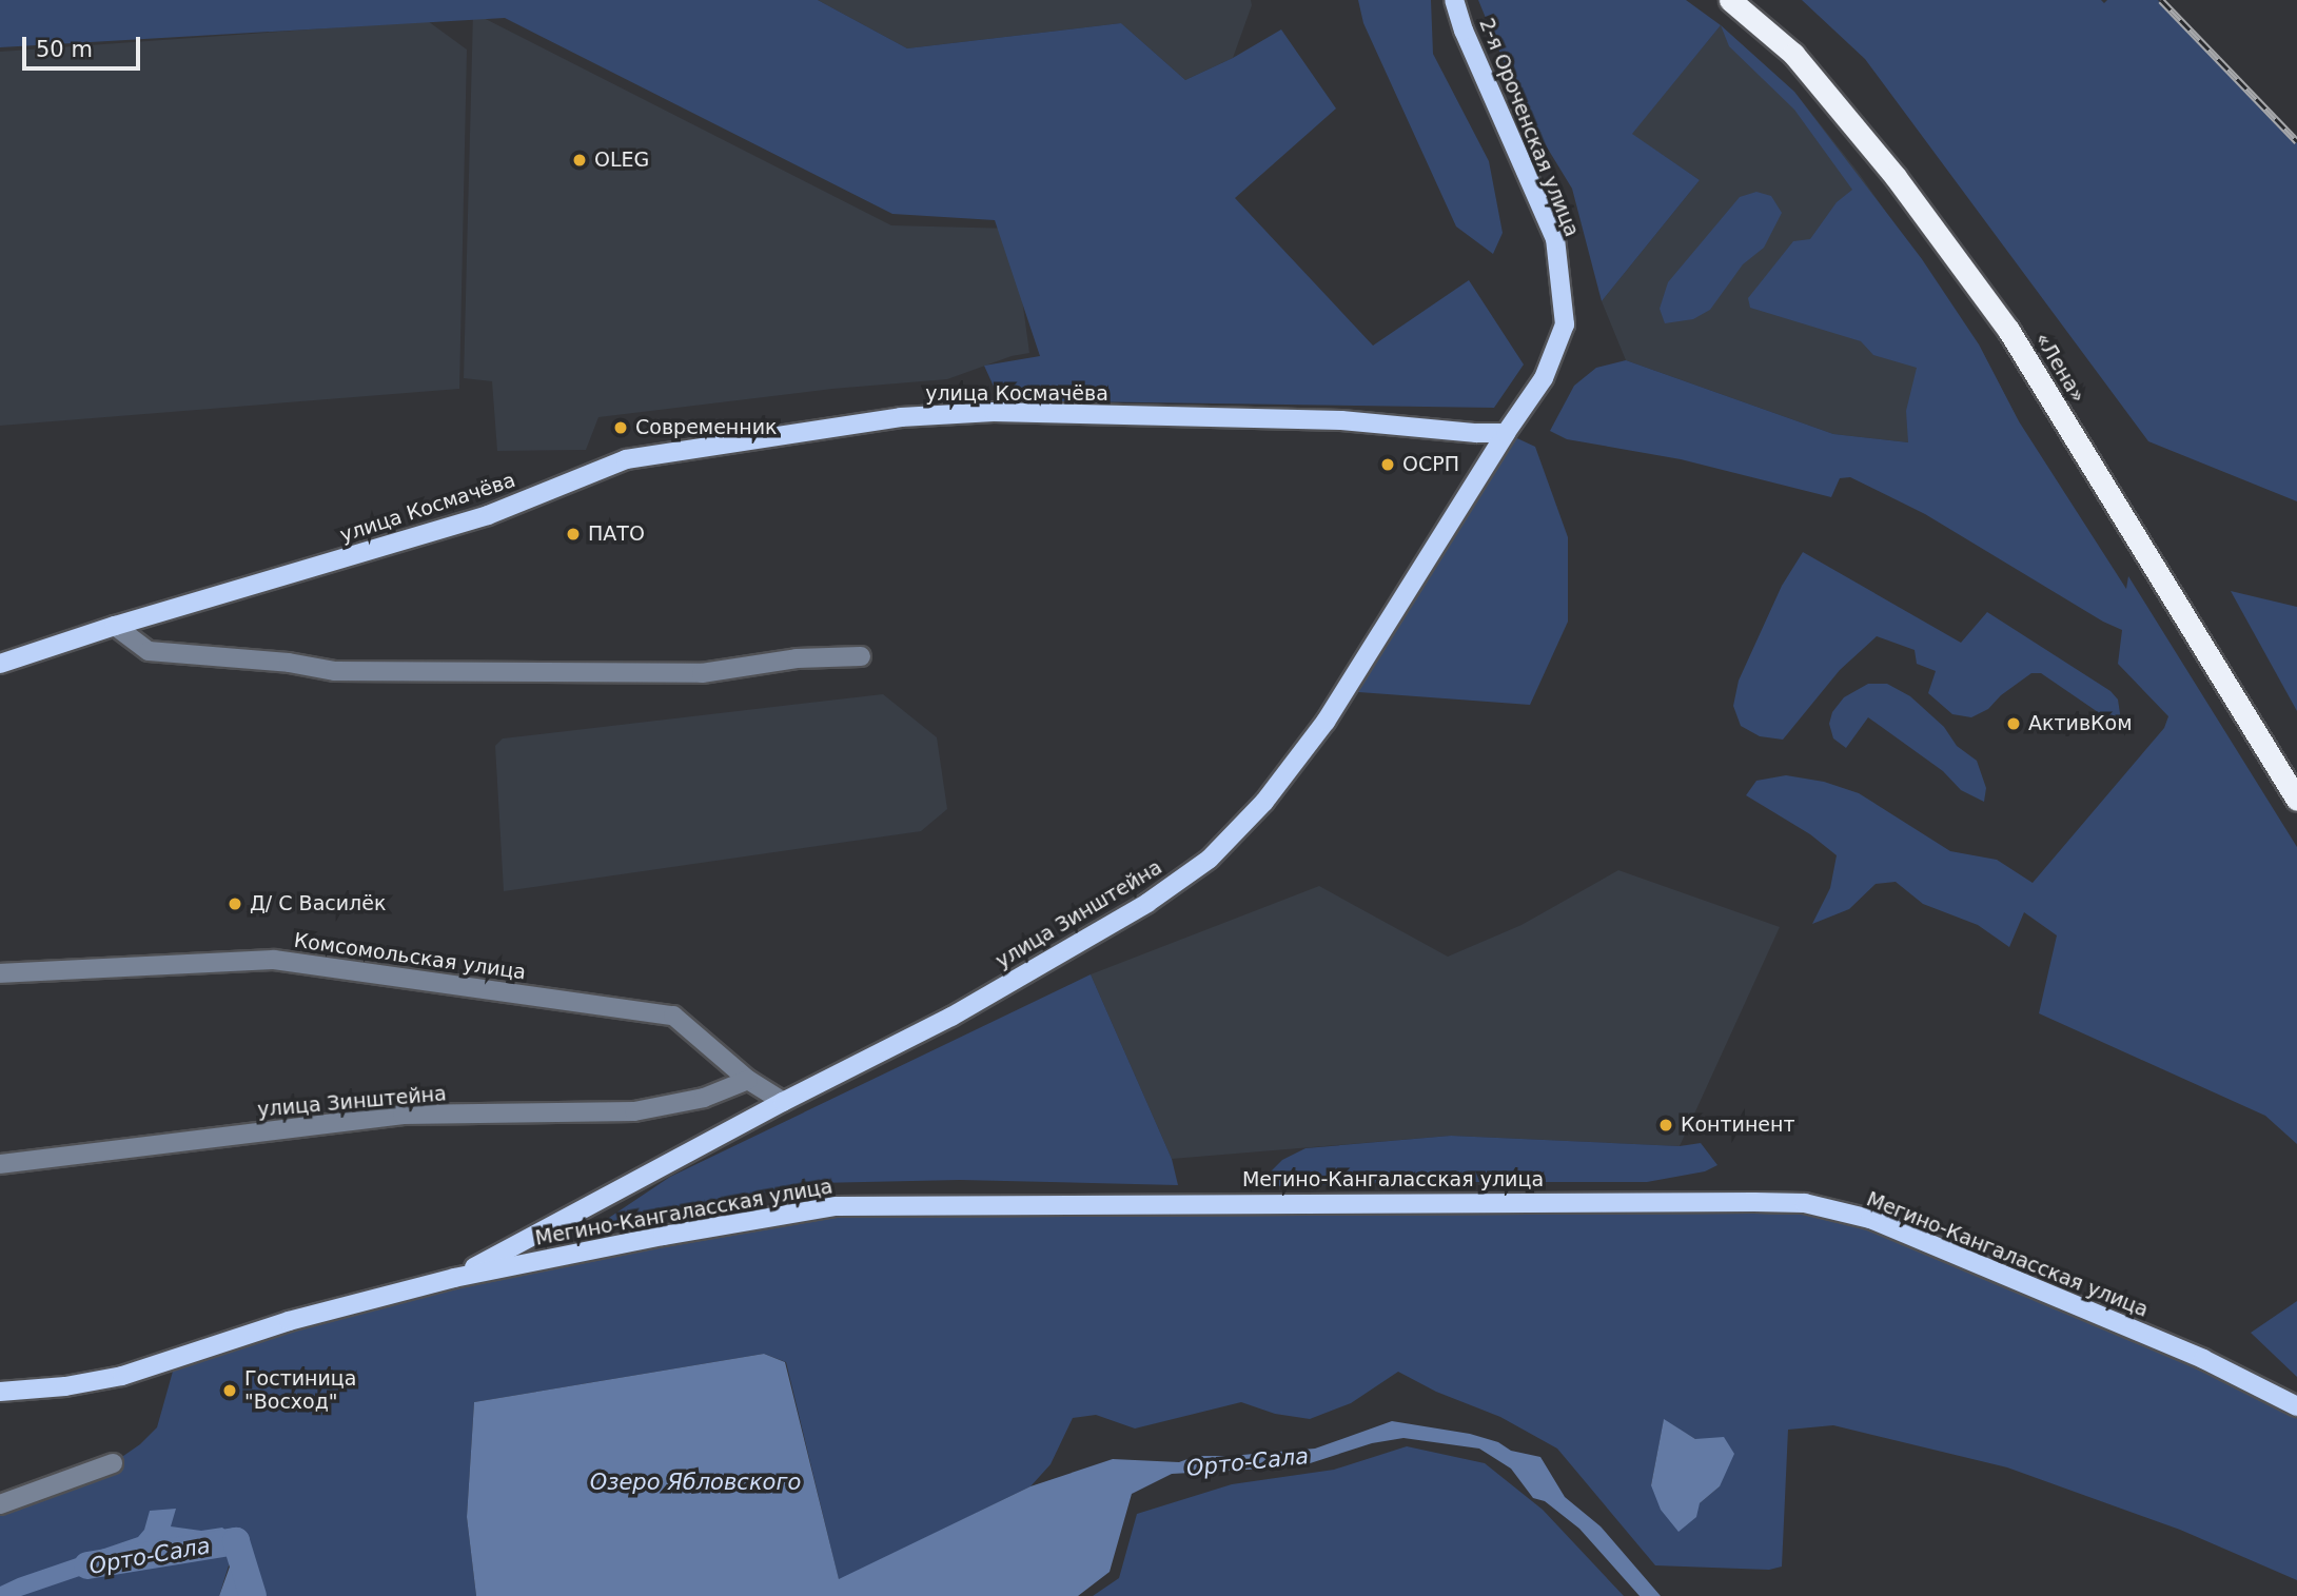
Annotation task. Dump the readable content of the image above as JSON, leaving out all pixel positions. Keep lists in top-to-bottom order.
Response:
{
  "streets": {
    "highway": ["«Лена»"],
    "main road": [
      "2-я Ороченская улица",
      "улица Космачёва",
      "улица Зинштейна",
      "Мегино-Кангаласская улица"
    ],
    "street": ["Комсомольская улица"]
  },
  "crossings": [
    ["2-я Ороченская улица", "улица Космачёва"],
    ["2-я Ороченская улица", "улица Зинштейна"],
    ["улица Космачёва", "улица Зинштейна"],
    ["улица Зинштейна", "Комсомольская улица"],
    ["улица Зинштейна", "Мегино-Кангаласская улица"],
    ["Комсомольская улица", "Мегино-Кангаласская улица"]
  ],
  "water": ["Орто-Сала", "Озеро Ябловского"],
  "places": [
    "OLEG",
    "Современник",
    "ОСРП",
    "ПАТО",
    "АктивКом",
    "Д/ С Василёк",
    "Континент",
    "Гостиница \"Восход\""
  ],
  "scale_bar": "50 m"
}
